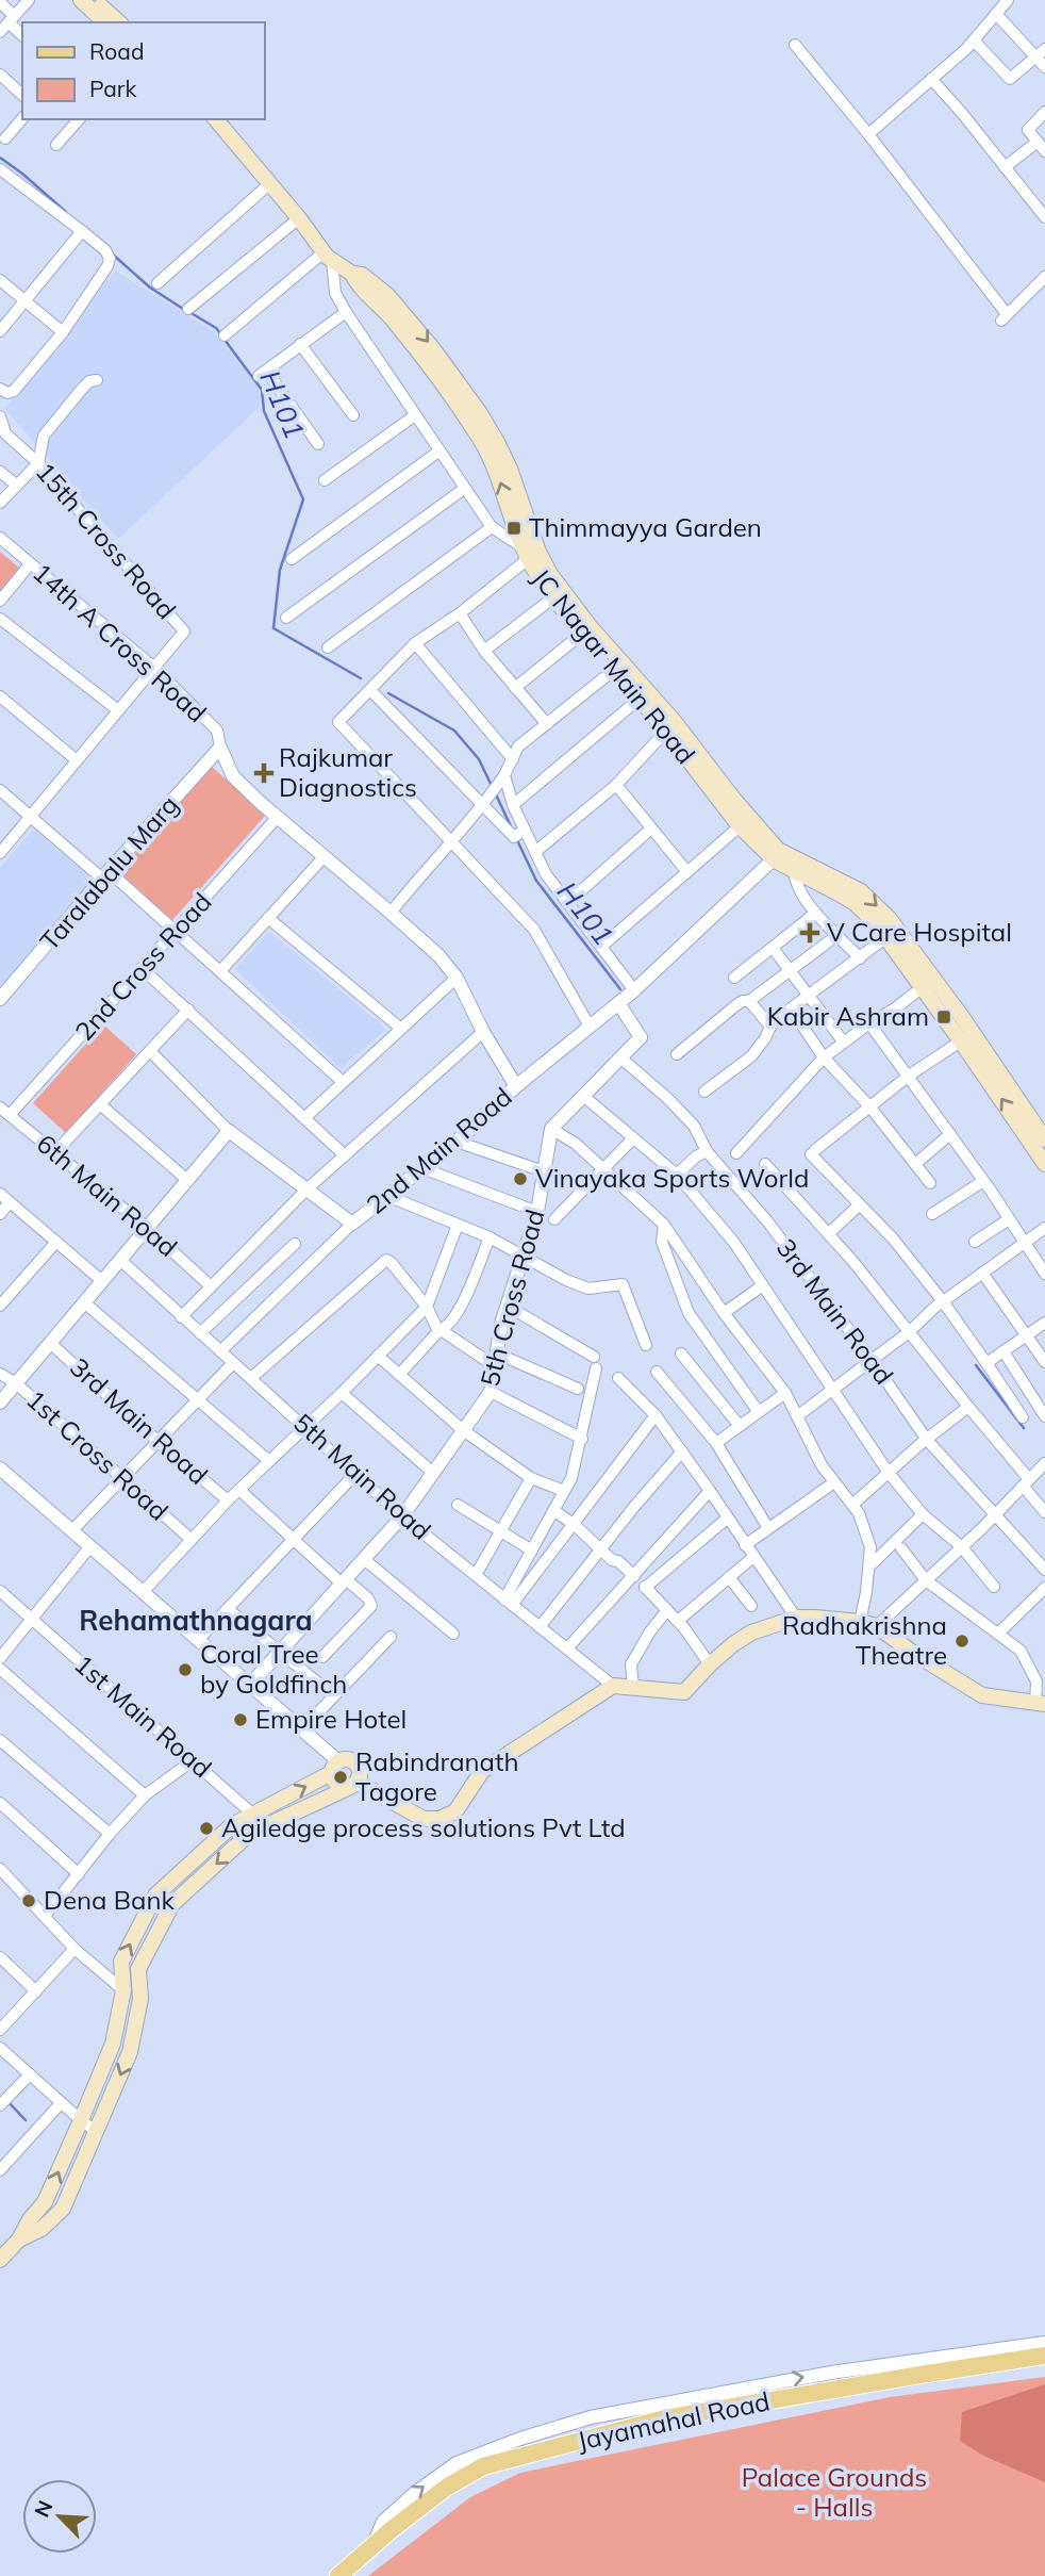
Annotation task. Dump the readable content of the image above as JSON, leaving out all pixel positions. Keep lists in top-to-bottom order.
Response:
{
  "streets": {
    "main road": ["JC Nagar Main Road", "Jayamahal Road"],
    "street": [
      "15th Cross Road",
      "14th A Cross Road",
      "Taralabalu Marg",
      "2nd Cross Road",
      "2nd Main Road",
      "6th Main Road",
      "5th Cross Road",
      "3rd Main Road",
      "1st Cross Road",
      "5th Main Road",
      "1st Main Road"
    ]
  },
  "crossings": [
    ["15th Cross Road", "14th A Cross Road"],
    ["14th A Cross Road", "Taralabalu Marg"],
    ["14th A Cross Road", "2nd Cross Road"],
    ["14th A Cross Road", "2nd Main Road"],
    ["JC Nagar Main Road", "2nd Main Road"],
    ["2nd Cross Road", "6th Main Road"],
    ["5th Cross Road", "5th Main Road"]
  ],
  "districts": ["Rehamathnagara"],
  "water": ["H101"],
  "parks": ["Palace Grounds - Halls"],
  "places": {
    "transit": ["Thimmayya Garden", "Kabir Ashram"],
    "health": ["Rajkumar Diagnostics", "V Care Hospital"],
    "other": [
      "Vinayaka Sports World",
      "Radhakrishna Theatre",
      "Coral Tree by Goldfinch",
      "Empire Hotel",
      "Rabindranath Tagore",
      "Agiledge process solutions Pvt Ltd",
      "Dena Bank"
    ]
  },
  "legend": ["Road", "Park"],
  "north": "top left"
}
